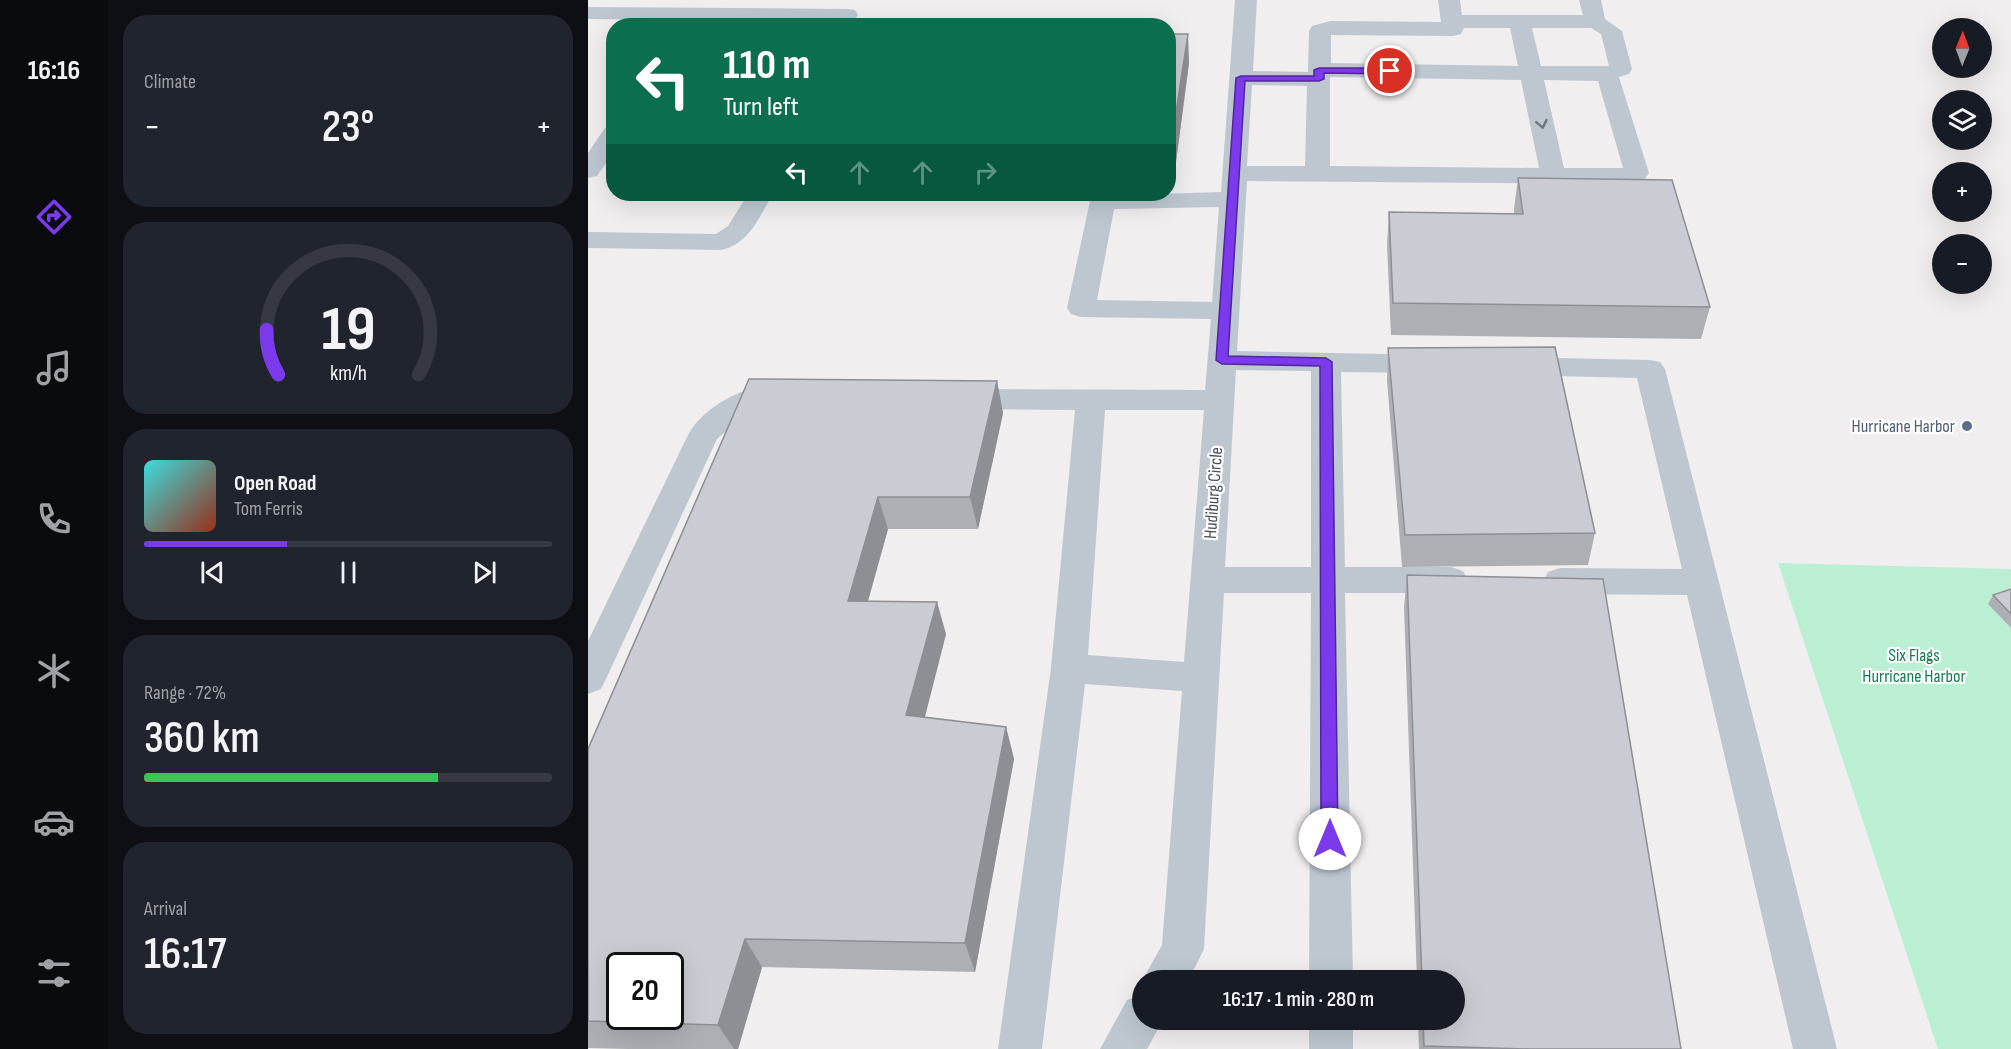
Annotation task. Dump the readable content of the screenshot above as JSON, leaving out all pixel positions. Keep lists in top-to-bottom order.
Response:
{
  "streets": {
    "street": ["Hudiburg Circle"]
  },
  "parks": ["Six Flags Hurricane Harbor"],
  "places": ["Hurricane Harbor"],
  "north": "top",
  "page": {
    "tabs": "16:16",
    "tile": [
      "Climate",
      ["Range · 72%", "360 km"],
      ["Arrival", "16:17"]
    ],
    "map_buttons": ["+", "−"],
    "turn": ["110 m", "Turn left"],
    "heat": ["−", "23°", "+"],
    "song": ["Open Road", "Tom Ferris"],
    "limit": "20",
    "trip": "16:17 · 1 min · 280 m",
    "gauge": ["19", "km/h"]
  }
}
